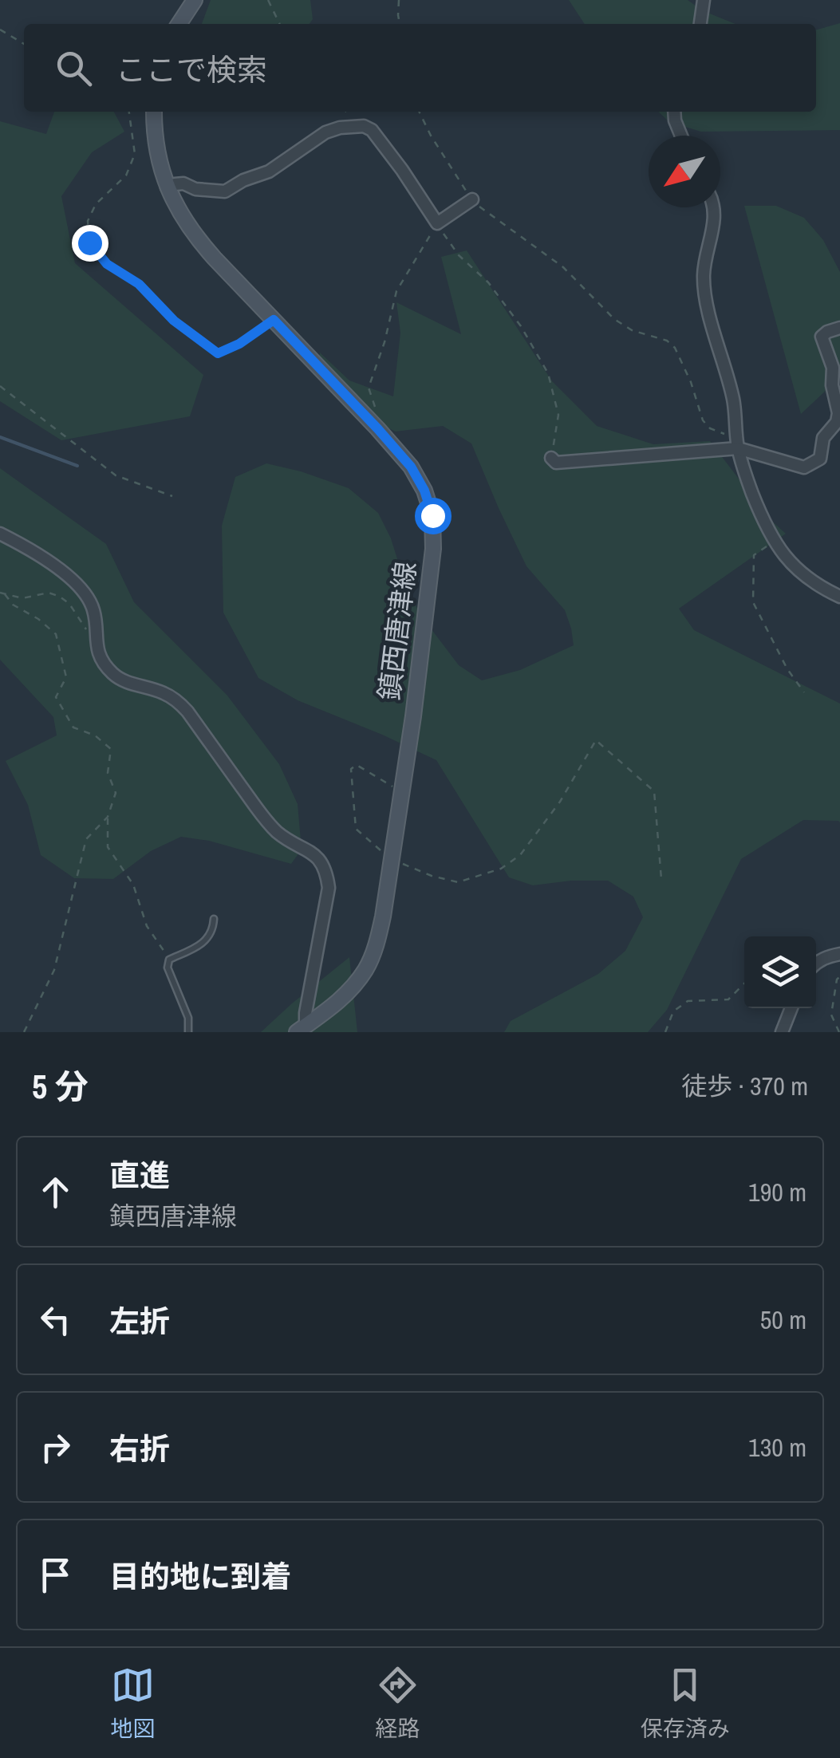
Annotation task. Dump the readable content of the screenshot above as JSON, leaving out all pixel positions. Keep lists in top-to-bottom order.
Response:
{
  "streets": {
    "main road": ["鎮西唐津線"]
  },
  "north": "bottom left",
  "page": {
    "search": "ここで検索",
    "heading": ["5 分", "徒歩 · 370 m"],
    "list": [
      ["直進", "鎮西唐津線", "190 m"],
      ["左折", "50 m"],
      ["右折", "130 m"],
      "目的地に到着"
    ],
    "nav": ["地図", "経路", "保存済み"]
  }
}
